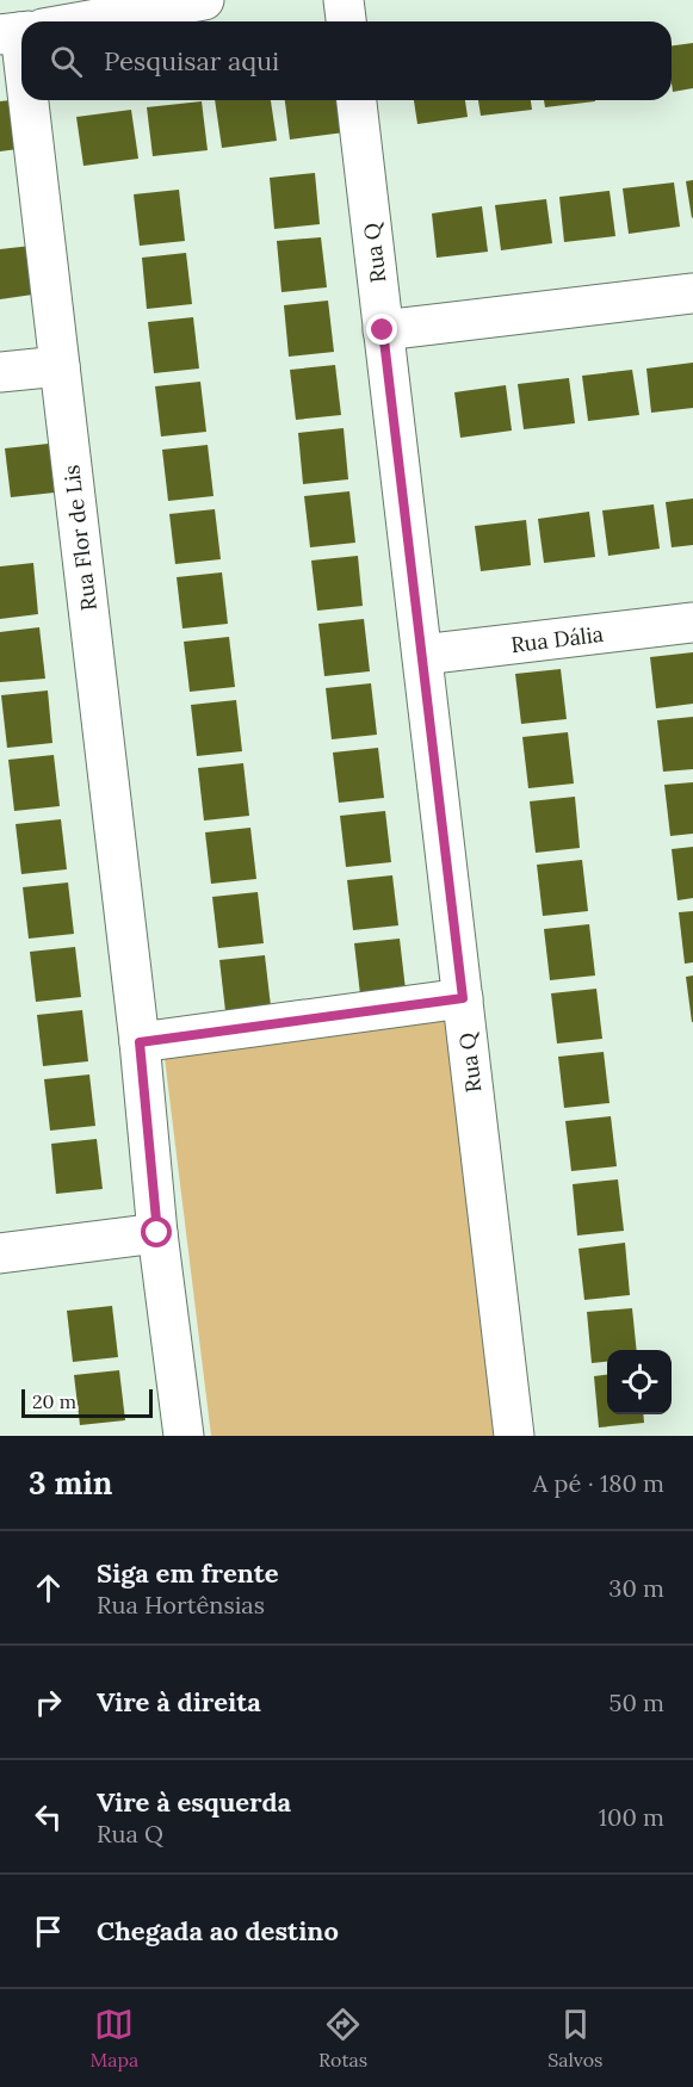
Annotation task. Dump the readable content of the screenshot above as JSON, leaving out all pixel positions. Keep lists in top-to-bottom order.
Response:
{
  "streets": {
    "street": ["Rua Q", "Rua Flor de Lis", "Rua Dália"]
  },
  "crossings": [
    ["Rua Q", "Rua Dália"]
  ],
  "scale_bar": "20 m",
  "page": {
    "search": "Pesquisar aqui",
    "scale": "20 m",
    "heading": ["3 min", "A pé · 180 m"],
    "list": [
      ["Siga em frente", "Rua Hortênsias", "30 m"],
      ["Vire à direita", "50 m"],
      ["Vire à esquerda", "Rua Q", "100 m"],
      "Chegada ao destino"
    ],
    "nav": ["Mapa", "Rotas", "Salvos"]
  }
}
